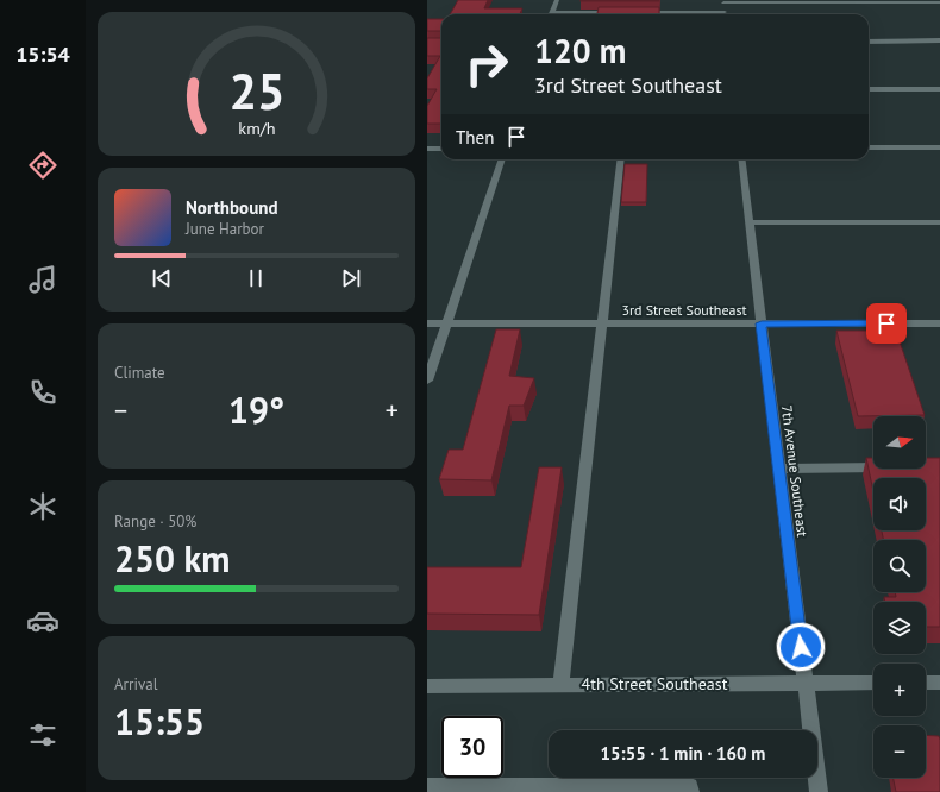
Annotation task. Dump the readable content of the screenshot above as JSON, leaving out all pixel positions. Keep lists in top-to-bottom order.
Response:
{
  "streets": {
    "street": ["3rd Street Southeast", "7th Avenue Southeast", "4th Street Southeast"]
  },
  "crossings": [
    ["3rd Street Southeast", "7th Avenue Southeast"],
    ["7th Avenue Southeast", "4th Street Southeast"]
  ],
  "north": "right",
  "page": {
    "tabs": "15:54",
    "turn": ["120 m", "3rd Street Southeast"],
    "then": "Then",
    "song": ["Northbound", "June Harbor"],
    "tile": [
      "Climate",
      ["Range · 50%", "250 km"],
      ["Arrival", "15:55"]
    ],
    "heat": ["−", "19°", "+"],
    "map_buttons": ["+", "−"],
    "limit": "30",
    "trip": "15:55 · 1 min · 160 m",
    "gauge": ["25", "km/h"]
  }
}
